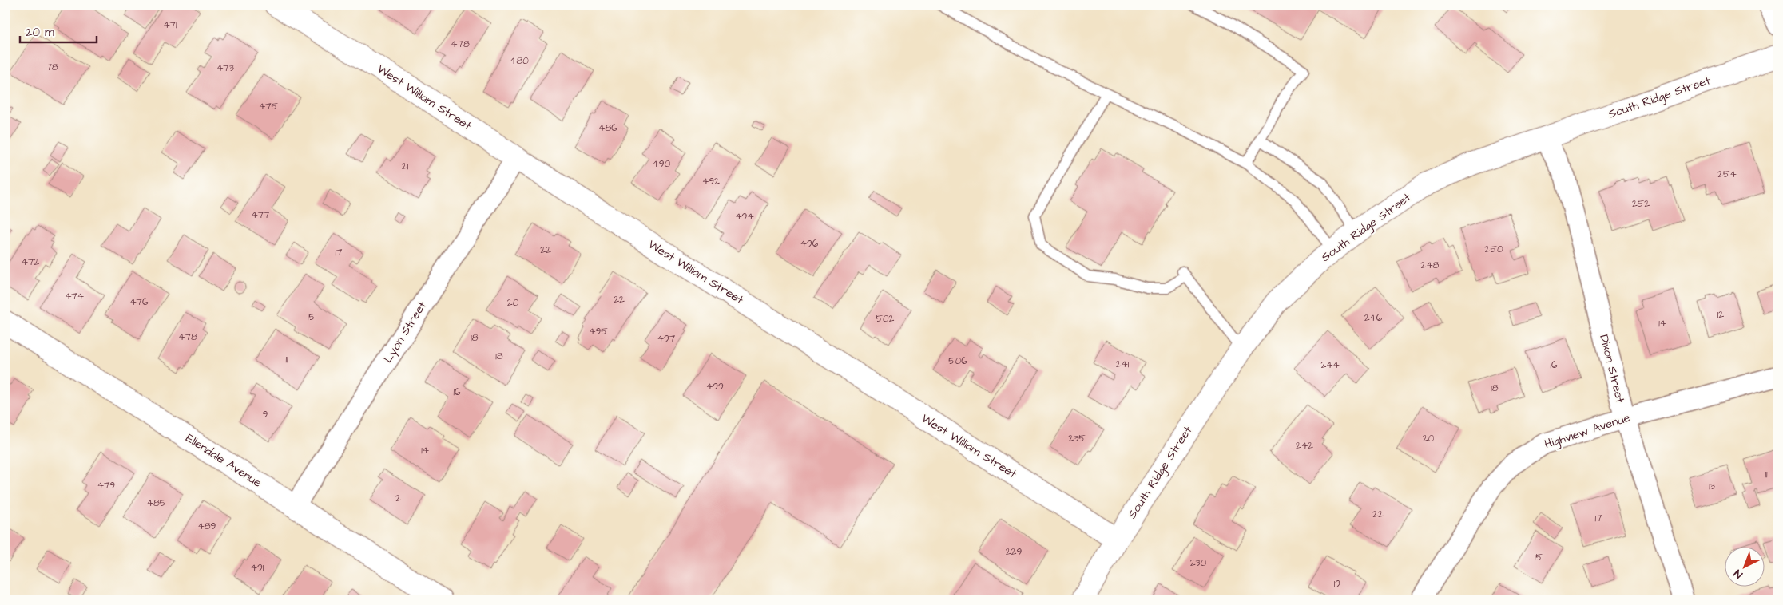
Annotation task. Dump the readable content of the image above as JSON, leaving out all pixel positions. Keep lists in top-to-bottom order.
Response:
{
  "streets": {
    "street": [
      "West William Street",
      "South Ridge Street",
      "Lyon Street",
      "Dixon Street",
      "Highview Avenue",
      "Ellendale Avenue"
    ]
  },
  "crossings": [
    ["West William Street", "South Ridge Street"],
    ["West William Street", "Lyon Street"],
    ["South Ridge Street", "Dixon Street"],
    ["Lyon Street", "Ellendale Avenue"],
    ["Dixon Street", "Highview Avenue"]
  ],
  "house_numbers": [
    "471",
    "478",
    "480",
    "78",
    "473",
    "475",
    "486",
    "490",
    "21",
    "254",
    "492",
    "252",
    "477",
    "494",
    "496",
    "250",
    "22",
    "17",
    "472",
    "248",
    "474",
    "22",
    "476",
    "20",
    "12",
    "15",
    "246",
    "502",
    "14",
    "495",
    "478",
    "18",
    "497",
    "18",
    "11",
    "506",
    "241",
    "244",
    "16",
    "499",
    "18",
    "16",
    "9",
    "235",
    "20",
    "242",
    "14",
    "11",
    "479",
    "13",
    "12",
    "485",
    "22",
    "17",
    "489",
    "229",
    "15",
    "230",
    "491",
    "19"
  ],
  "scale_bar": "20 m",
  "north": "bottom left"
}
